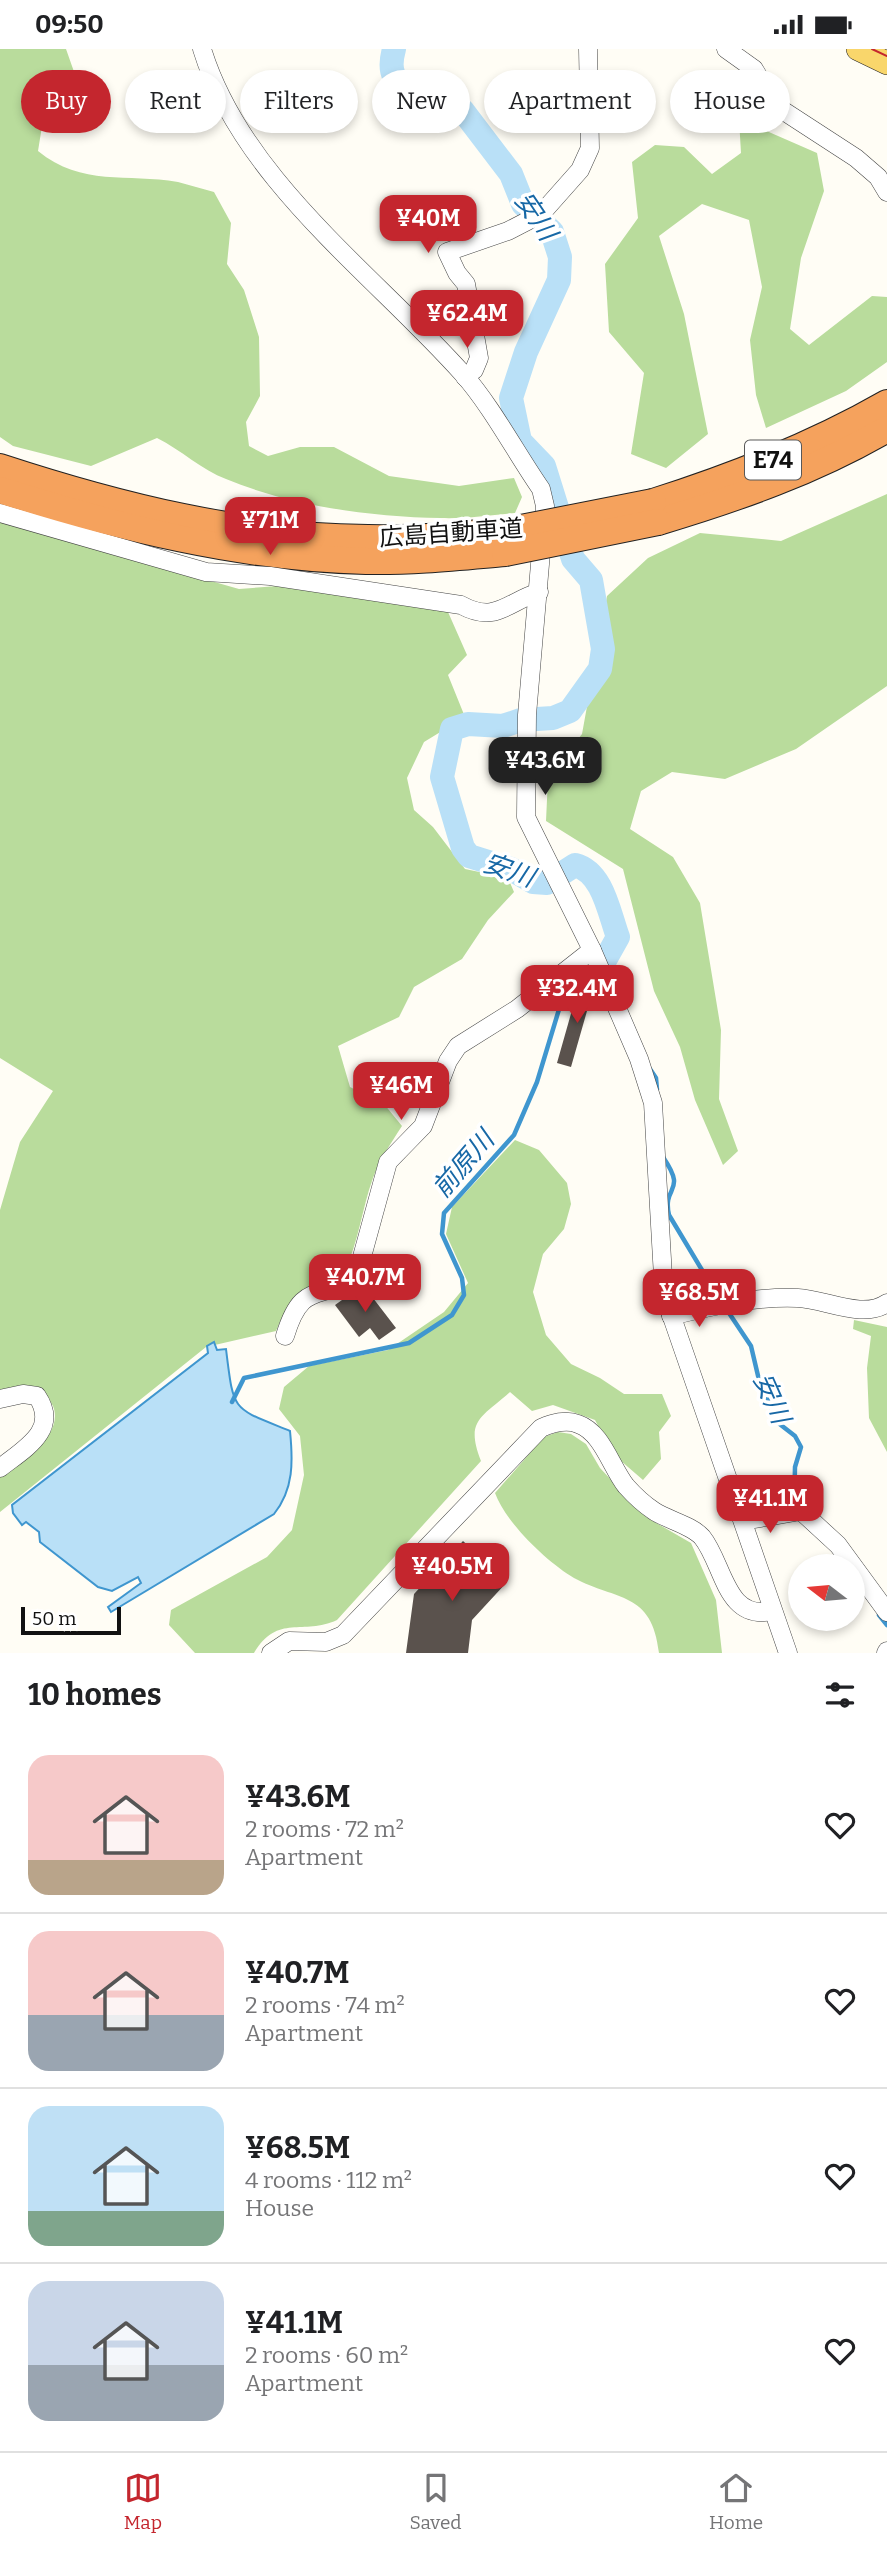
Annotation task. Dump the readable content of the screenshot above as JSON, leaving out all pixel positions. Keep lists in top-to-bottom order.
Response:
{
  "streets": {
    "highway": ["E74", "広島自動車道"]
  },
  "water": ["安川", "前原川"],
  "scale_bar": "50 m",
  "north": "left",
  "page": {
    "status": "09:50",
    "chip": [
      "Buy",
      "Rent",
      "Filters",
      "New",
      "Apartment",
      "House"
    ],
    "price": [
      "¥40M",
      "¥62.4M",
      "¥71M",
      "¥43.6M",
      "¥32.4M",
      "¥46M",
      "¥40.7M",
      "¥68.5M",
      "¥41.1M",
      "¥40.5M"
    ],
    "scale": "50 m",
    "heading": "10 homes",
    "list": [
      {
        "name": "¥43.6M",
        "note": "2 rooms · 72 m² · Apartment"
      },
      {
        "name": "¥40.7M",
        "note": "2 rooms · 74 m² · Apartment"
      },
      {
        "name": "¥68.5M",
        "note": "4 rooms · 112 m² · House"
      },
      {
        "name": "¥41.1M",
        "note": "2 rooms · 60 m² · Apartment"
      }
    ],
    "tabs": ["Map", "Saved", "Home"]
  }
}
